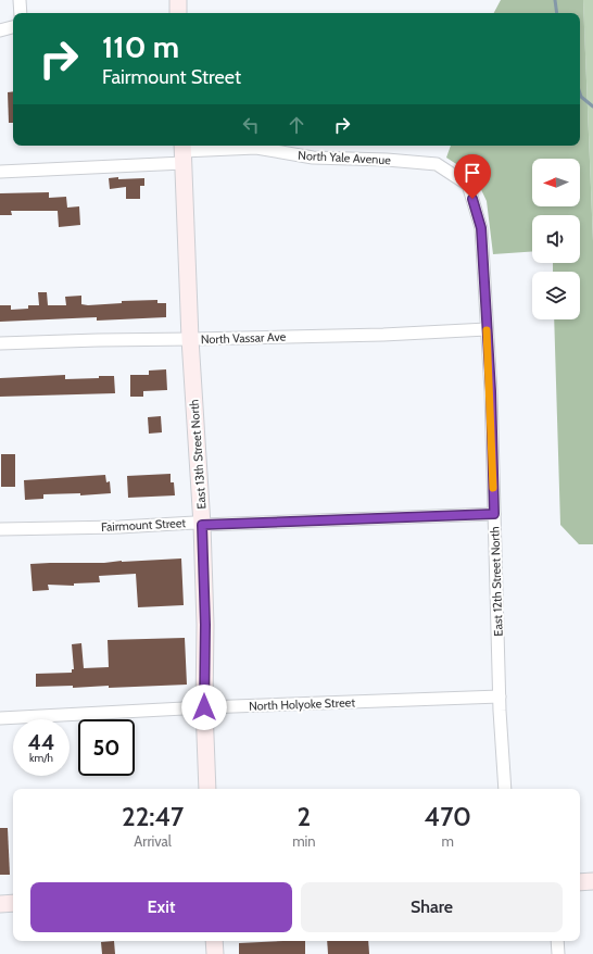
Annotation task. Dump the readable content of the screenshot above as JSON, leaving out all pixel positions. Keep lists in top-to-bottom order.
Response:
{
  "streets": {
    "main road": ["East 13th Street North"],
    "street": [
      "North Yale Avenue",
      "North Vassar Ave",
      "Fairmount Street",
      "East 12th Street North",
      "North Holyoke Street"
    ]
  },
  "crossings": [
    ["North Yale Avenue", "East 13th Street North"],
    ["North Yale Avenue", "East 12th Street North"],
    ["North Vassar Ave", "East 13th Street North"],
    ["North Vassar Ave", "East 12th Street North"],
    ["East 13th Street North", "Fairmount Street"],
    ["East 13th Street North", "North Holyoke Street"],
    ["Fairmount Street", "East 12th Street North"],
    ["East 12th Street North", "North Holyoke Street"]
  ],
  "north": "left",
  "page": {
    "turn": ["110 m", "Fairmount Street"],
    "speed": "44 km/h",
    "limit": "50",
    "eta": [
      "22:47",
      "Arrival",
      "2",
      "min",
      "470",
      "m"
    ],
    "buttons": ["Exit", "Share"]
  }
}
